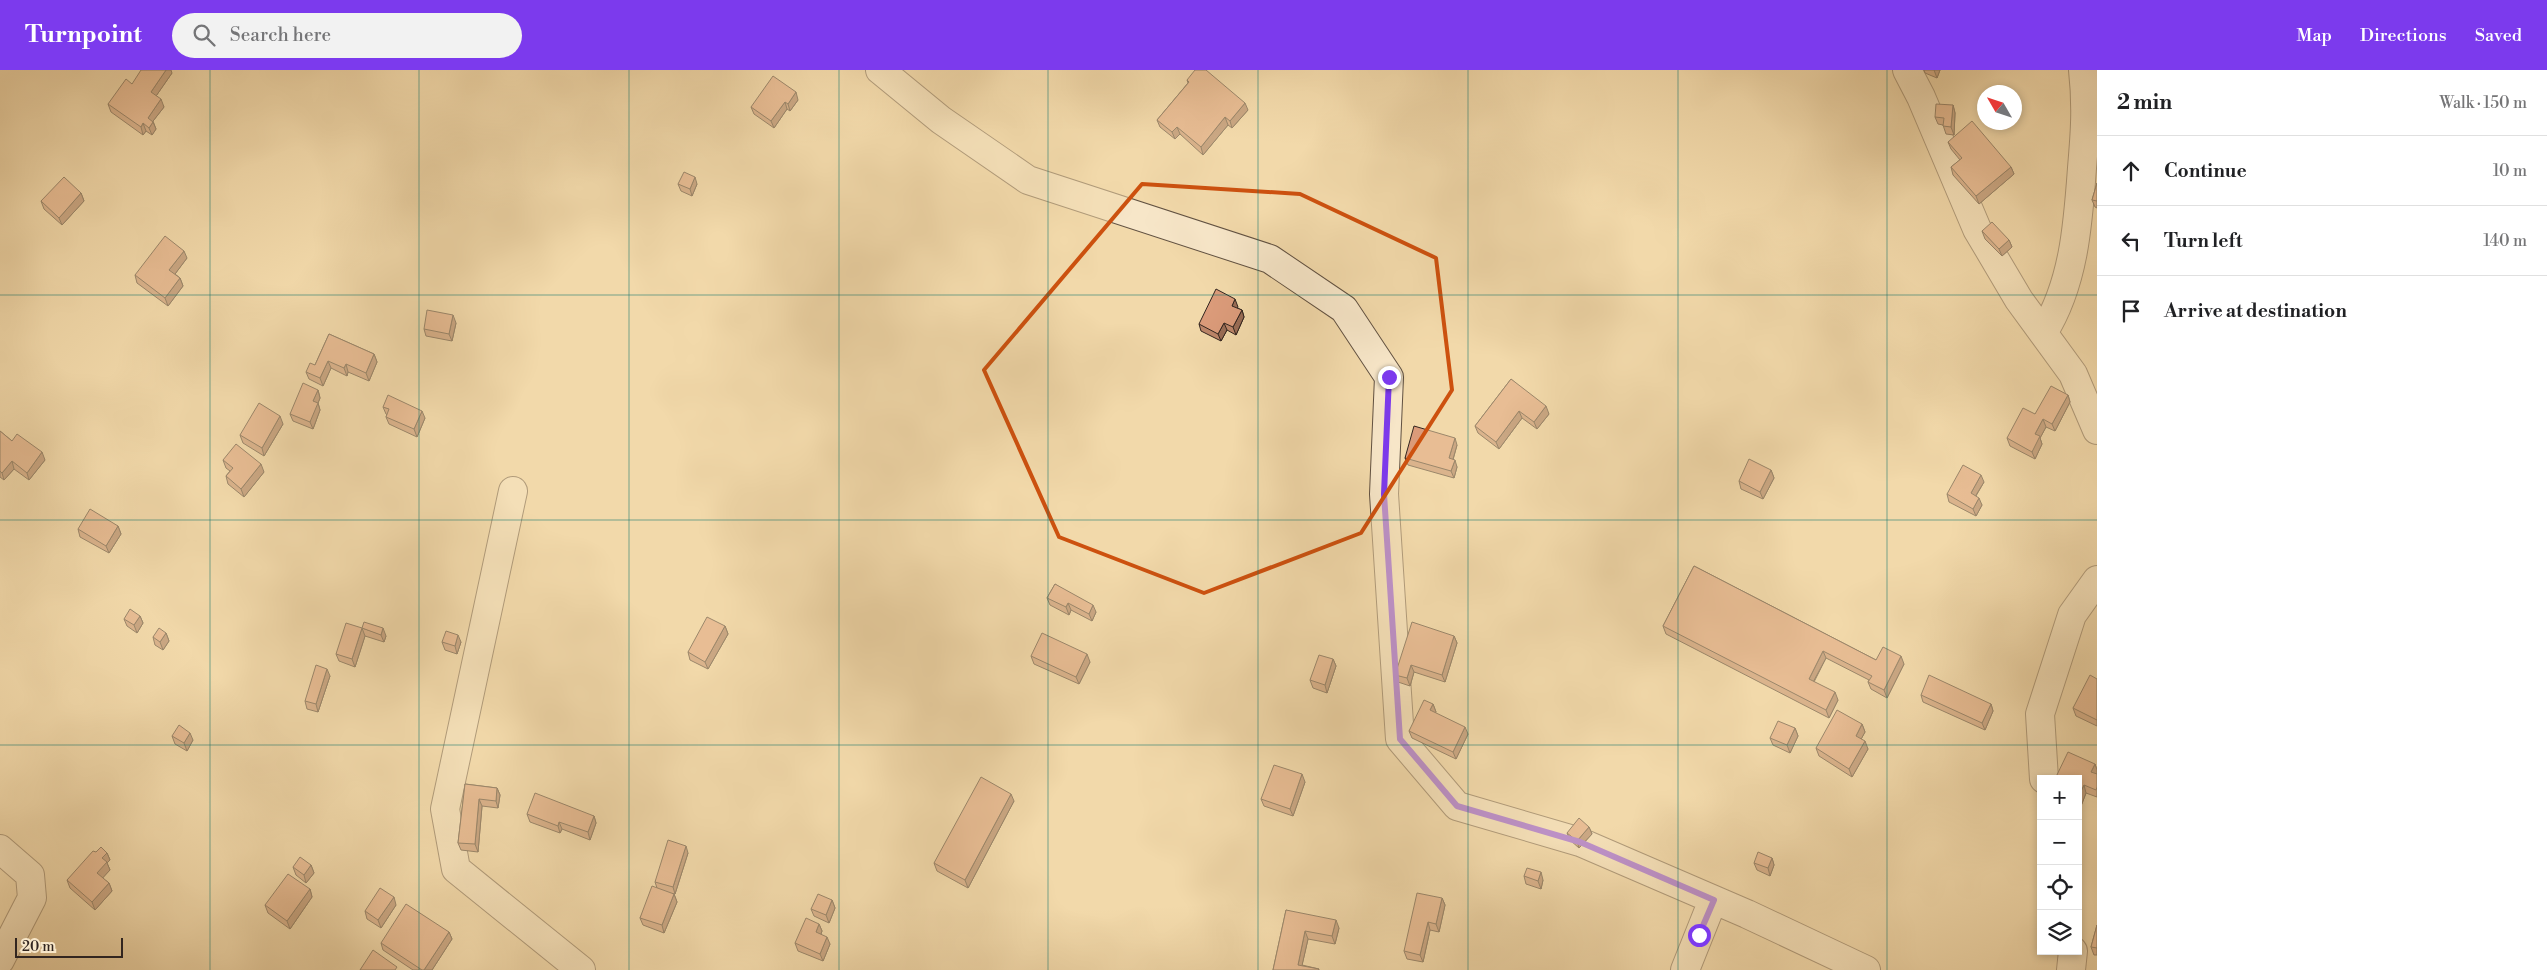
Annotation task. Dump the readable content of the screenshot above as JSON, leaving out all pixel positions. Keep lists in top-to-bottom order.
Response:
{
  "scale_bar": "20 m",
  "north": "top left",
  "page": {
    "header": "Turnpoint",
    "search": "Search here",
    "nav": ["Map", "Directions", "Saved"],
    "heading": ["2 min", "Walk · 150 m"],
    "list": [
      ["Continue", "10 m"],
      ["Turn left", "140 m"],
      "Arrive at destination"
    ],
    "map_buttons": ["+", "−"],
    "scale": "20 m"
  }
}
